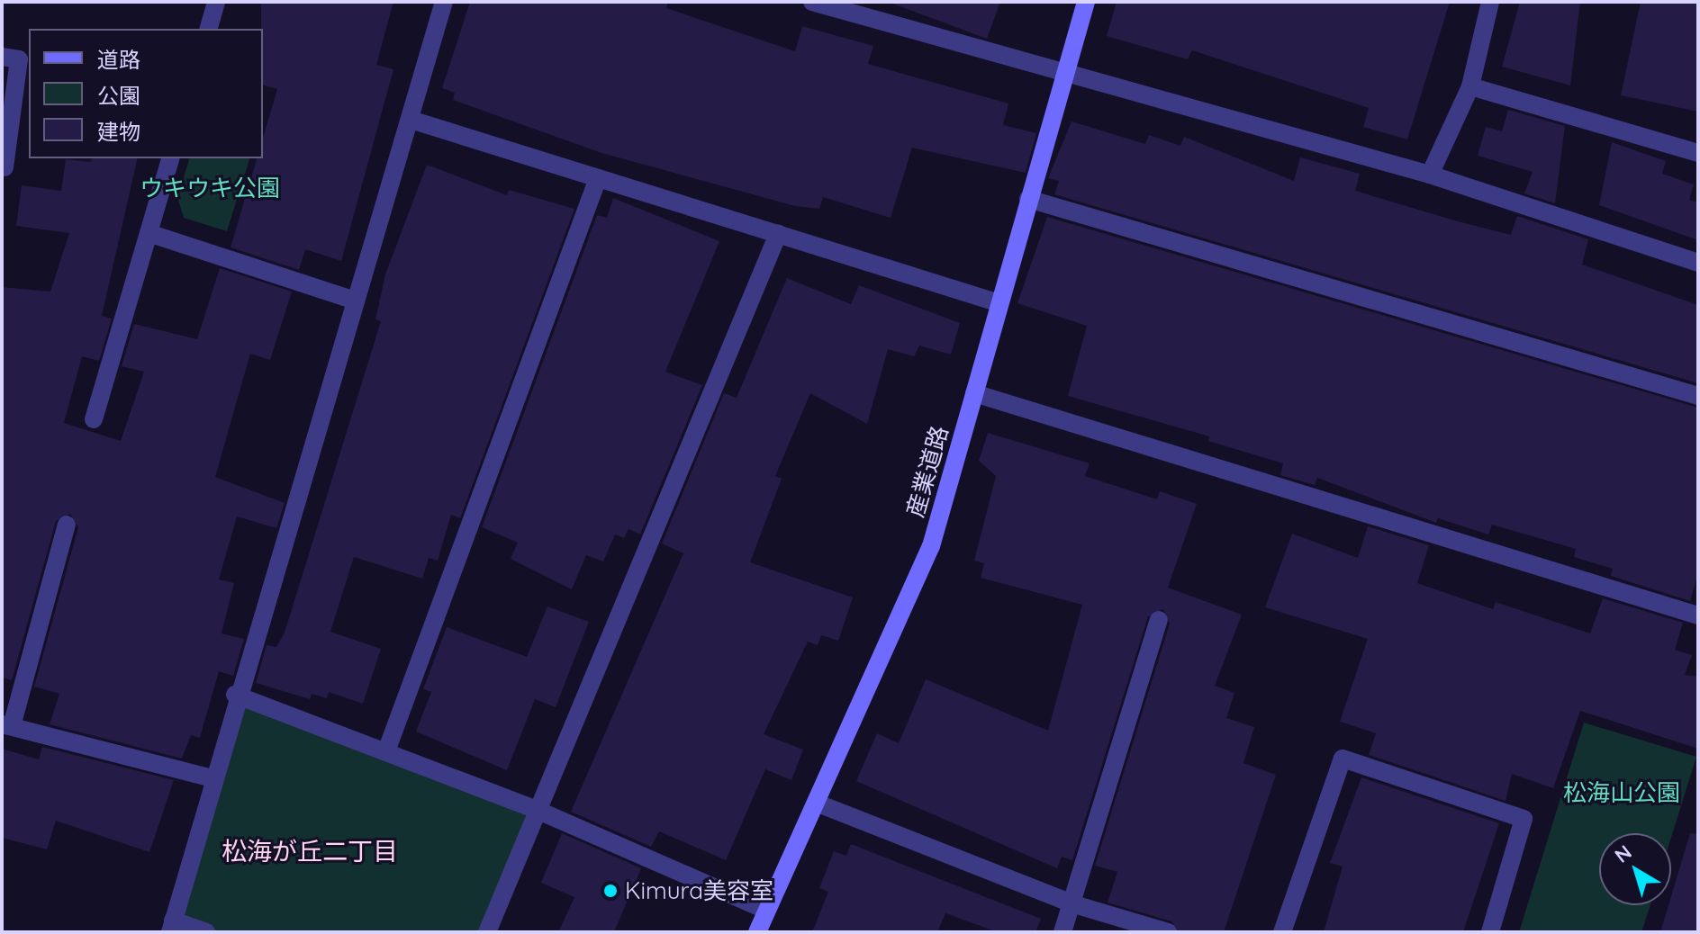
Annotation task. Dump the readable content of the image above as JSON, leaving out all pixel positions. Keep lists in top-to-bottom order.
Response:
{
  "streets": {
    "street": ["産業道路"]
  },
  "districts": ["松海が丘二丁目"],
  "parks": ["ウキウキ公園", "松海山公園"],
  "places": ["Kimura美容室"],
  "legend": ["道路", "公園", "建物"],
  "north": "top left"
}
